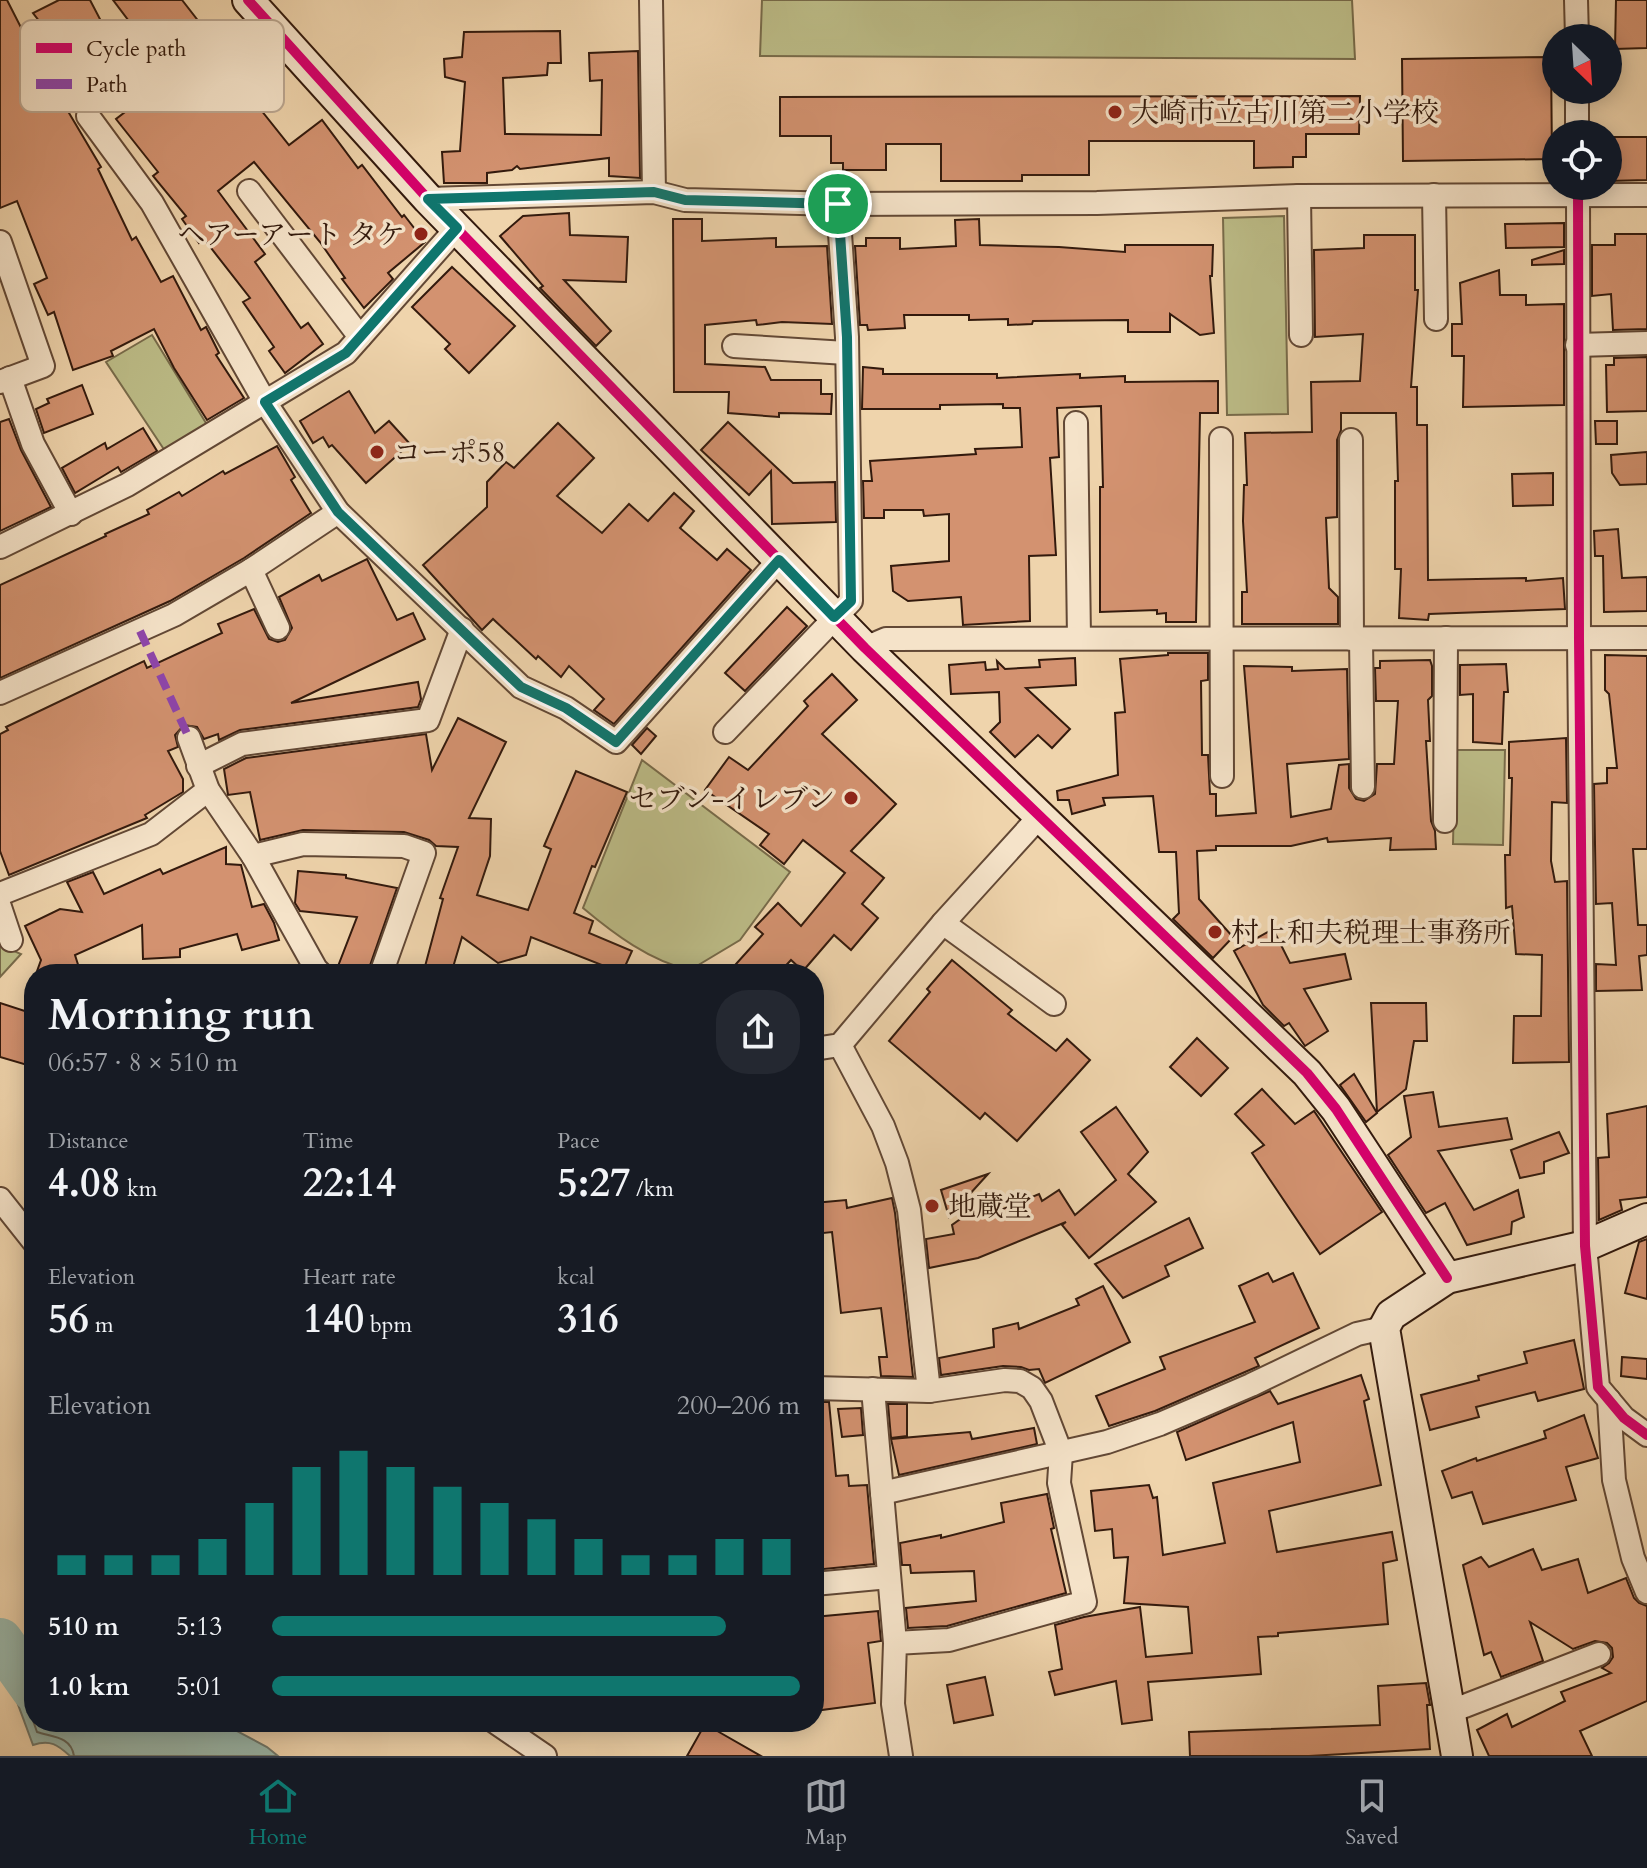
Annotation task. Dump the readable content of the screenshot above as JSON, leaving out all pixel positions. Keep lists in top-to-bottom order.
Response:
{
  "places": [
    "大崎市立古川第二小学校",
    "ヘアーアート タケ",
    "コーポ58",
    "セブン-イレブン",
    "村上和夫税理士事務所",
    "地蔵堂"
  ],
  "legend": ["Cycle path", "Path"],
  "north": "bottom right",
  "page": {
    "heading": ["Morning run", "06:57 · 8 × 510 m"],
    "stats": [
      ["Distance", "4.08 km"],
      ["Time", "22:14"],
      ["Pace", "5:27 /km"],
      ["Elevation", "56 m"],
      ["Heart rate", "140 bpm"],
      ["kcal", "316"]
    ],
    "chart": ["Elevation", "200–206 m"],
    "list": [
      {
        "name": "510 m",
        "note": "5:13"
      },
      {
        "name": "1.0 km",
        "note": "5:01"
      }
    ],
    "tabs": ["Home", "Map", "Saved"]
  }
}
